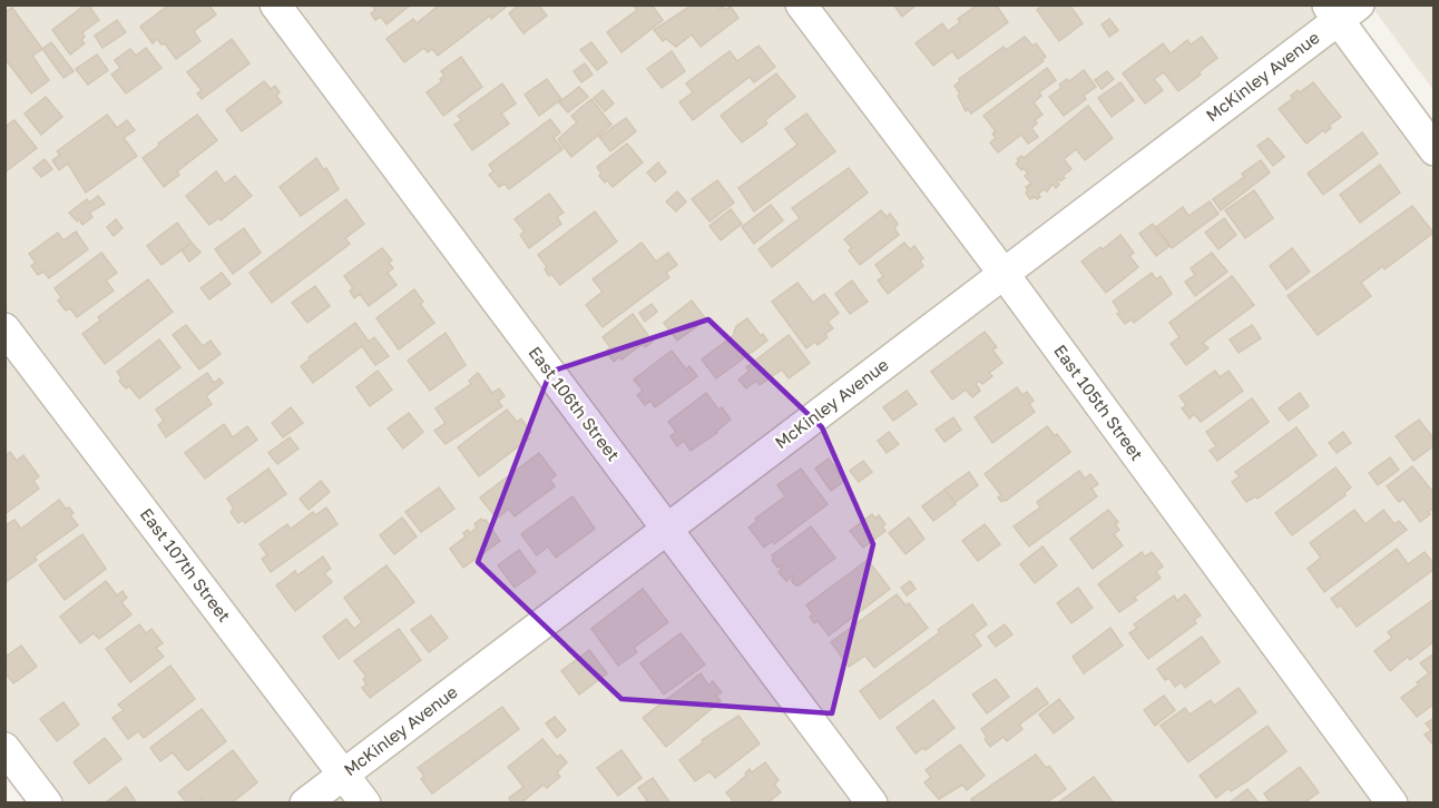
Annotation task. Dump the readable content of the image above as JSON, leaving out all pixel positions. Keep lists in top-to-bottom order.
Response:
{
  "streets": {
    "street": [
      "McKinley Avenue",
      "East 105th Street",
      "East 106th Street",
      "East 107th Street"
    ]
  },
  "crossings": [
    ["McKinley Avenue", "East 105th Street"],
    ["McKinley Avenue", "East 106th Street"],
    ["McKinley Avenue", "East 107th Street"]
  ]
}
